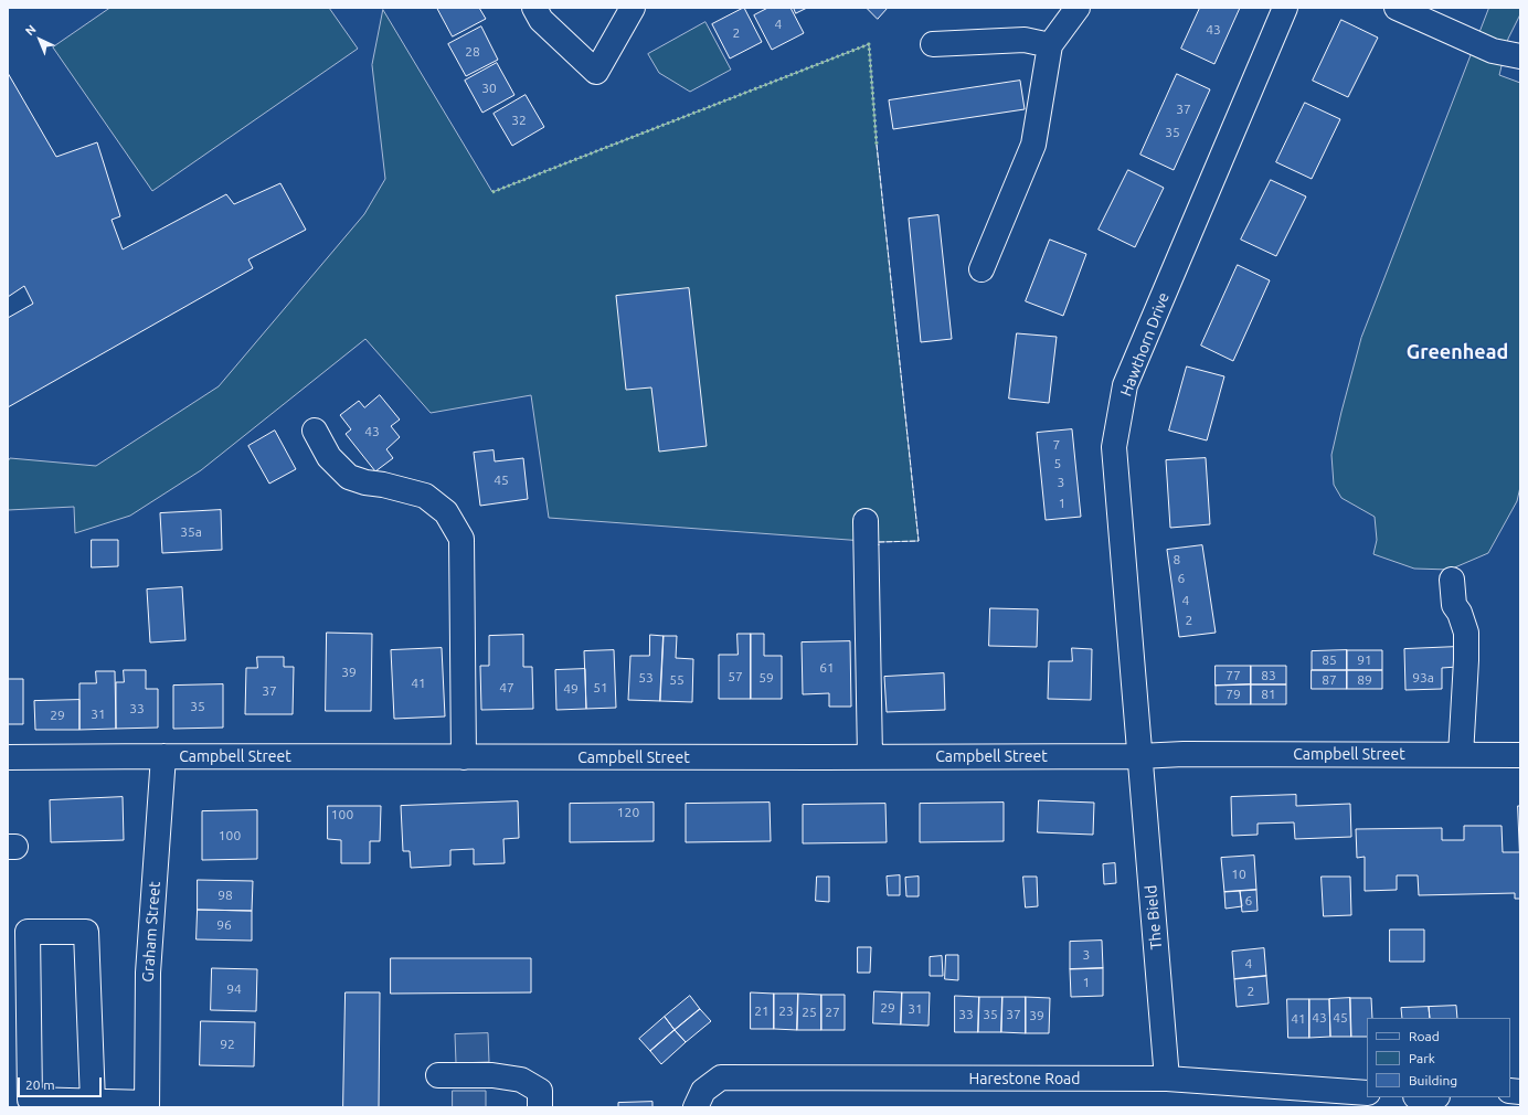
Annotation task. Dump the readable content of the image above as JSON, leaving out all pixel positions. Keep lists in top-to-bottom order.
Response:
{
  "streets": {
    "street": [
      "Hawthorn Drive",
      "Campbell Street",
      "The Bield",
      "Graham Street",
      "Harestone Road"
    ]
  },
  "crossings": [
    ["Hawthorn Drive", "Campbell Street"],
    ["Hawthorn Drive", "The Bield"],
    ["Campbell Street", "The Bield"],
    ["Campbell Street", "Graham Street"],
    ["The Bield", "Harestone Road"]
  ],
  "districts": ["Greenhead"],
  "house_numbers": [
    "4",
    "43",
    "2",
    "28",
    "30",
    "37",
    "32",
    "35",
    "43",
    "7",
    "5",
    "45",
    "3",
    "1",
    "35a",
    "8",
    "6",
    "4",
    "2",
    "85",
    "91",
    "61",
    "39",
    "77",
    "83",
    "57",
    "53",
    "59",
    "93a",
    "55",
    "87",
    "89",
    "41",
    "47",
    "51",
    "49",
    "37",
    "79",
    "81",
    "35",
    "33",
    "31",
    "29",
    "120",
    "100",
    "100",
    "10",
    "98",
    "6",
    "96",
    "3",
    "4",
    "1",
    "94",
    "2",
    "29",
    "31",
    "21",
    "23",
    "25",
    "27",
    "33",
    "35",
    "37",
    "39",
    "43",
    "45",
    "41",
    "92"
  ],
  "legend": ["Road", "Park", "Building"],
  "scale_bar": "20 m",
  "north": "top left"
}
